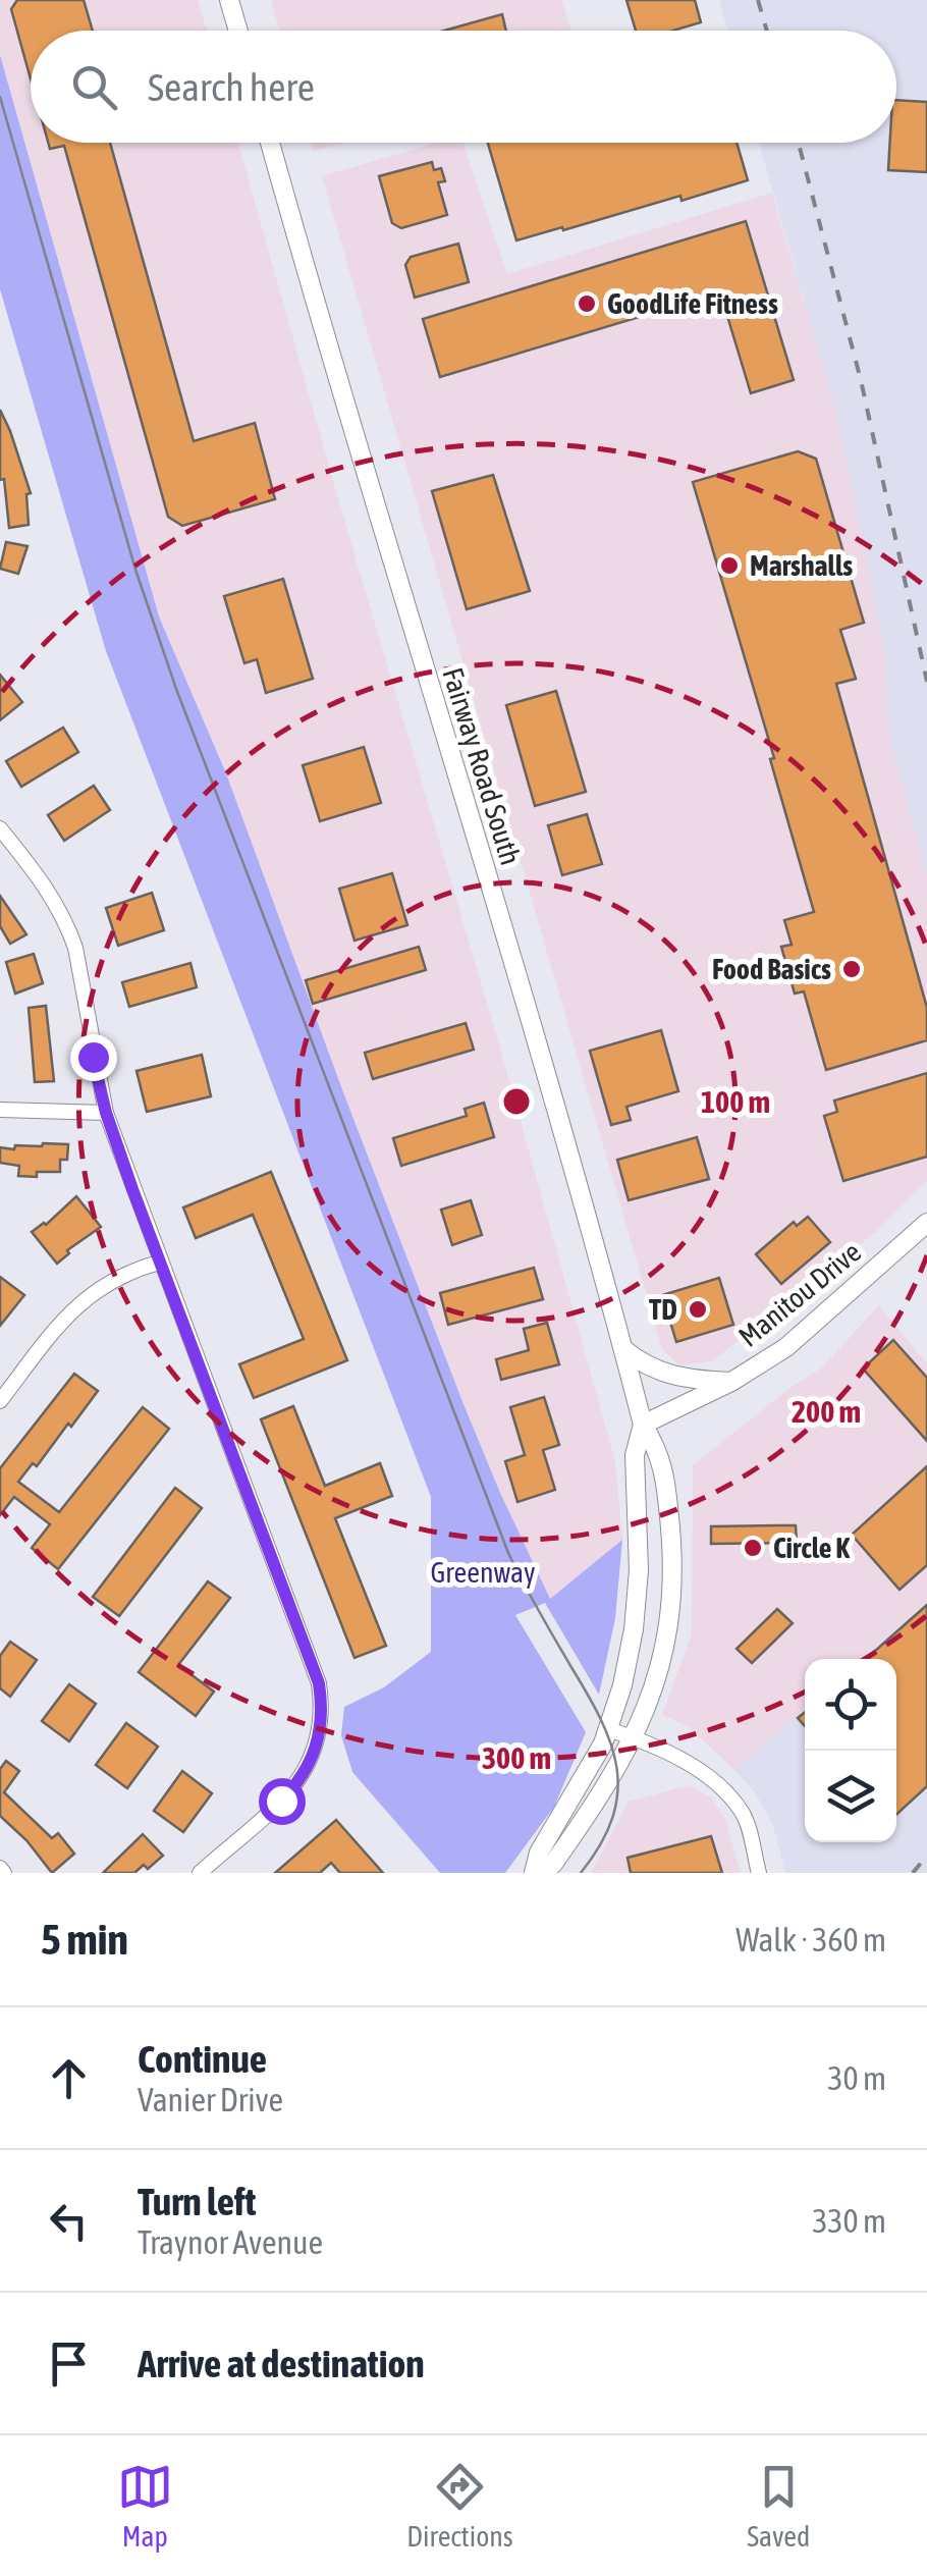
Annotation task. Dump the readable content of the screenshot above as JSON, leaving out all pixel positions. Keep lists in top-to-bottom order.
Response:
{
  "streets": {
    "main road": ["Fairway Road South", "Manitou Drive"]
  },
  "crossings": [
    ["Fairway Road South", "Manitou Drive"]
  ],
  "parks": ["Greenway"],
  "places": [
    "GoodLife Fitness",
    "Marshalls",
    "Food Basics",
    "TD",
    "Circle K"
  ],
  "page": {
    "search": "Search here",
    "heading": ["5 min", "Walk · 360 m"],
    "list": [
      ["Continue", "Vanier Drive", "30 m"],
      ["Turn left", "Traynor Avenue", "330 m"],
      "Arrive at destination"
    ],
    "nav": ["Map", "Directions", "Saved"]
  },
  "rings": ["100 m", "200 m", "300 m"]
}
